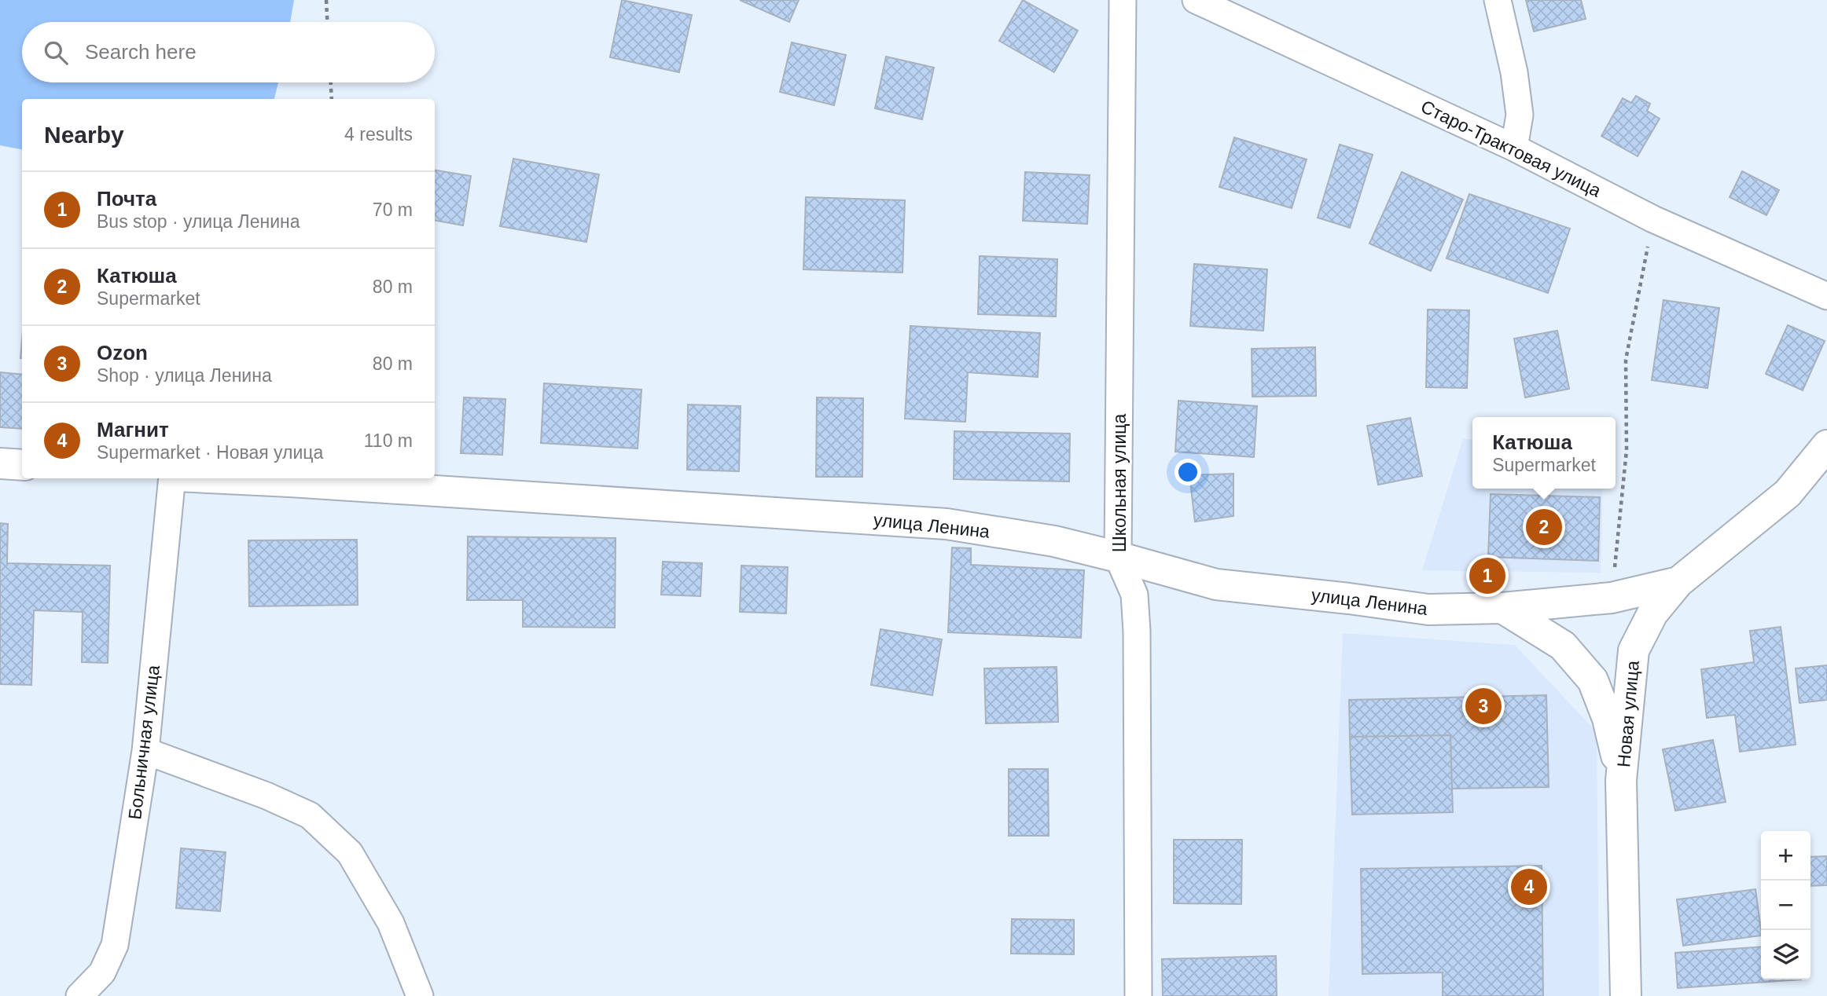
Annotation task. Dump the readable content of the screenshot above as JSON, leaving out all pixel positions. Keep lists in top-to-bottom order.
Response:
{
  "streets": {
    "street": [
      "Старо-Трактовая улица",
      "Школьная улица",
      "улица Ленина",
      "Новая улица",
      "Больничная улица"
    ]
  },
  "crossings": [
    ["Школьная улица", "улица Ленина"],
    ["улица Ленина", "Новая улица"]
  ],
  "page": {
    "search": "Search here",
    "heading": ["Nearby", "4 results"],
    "list": [
      {
        "mark": "1",
        "name": "Почта",
        "note": "Bus stop · улица Ленина",
        "value": "70 m"
      },
      {
        "mark": "2",
        "name": "Катюша",
        "note": "Supermarket",
        "value": "80 m"
      },
      {
        "mark": "3",
        "name": "Ozon",
        "note": "Shop · улица Ленина",
        "value": "80 m"
      },
      {
        "mark": "4",
        "name": "Магнит",
        "note": "Supermarket · Новая улица",
        "value": "110 m"
      }
    ],
    "popup": ["Катюша", "Supermarket"],
    "pins": [
      "2",
      "1",
      "3",
      "4"
    ],
    "map_buttons": ["+", "−"]
  }
}
